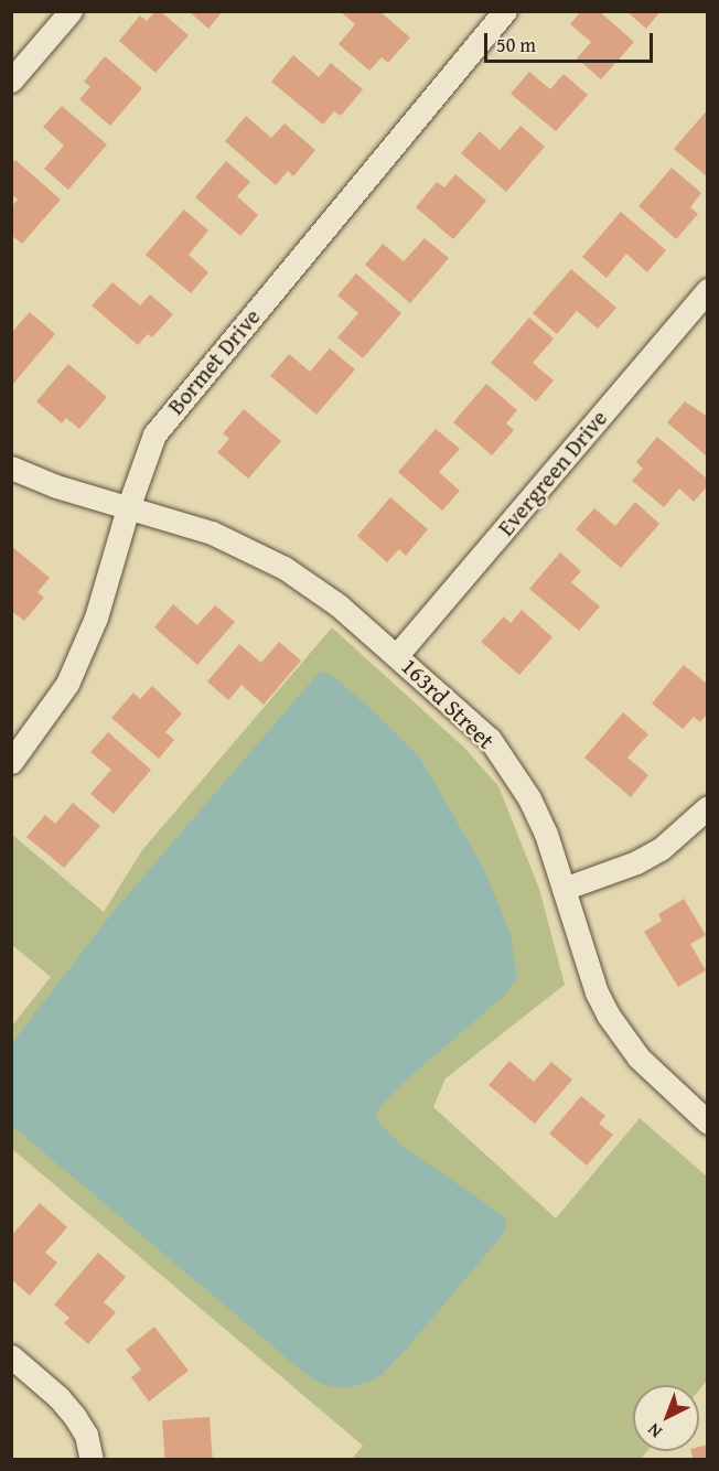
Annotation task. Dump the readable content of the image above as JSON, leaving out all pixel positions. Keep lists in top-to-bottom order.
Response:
{
  "streets": {
    "street": ["Bormet Drive", "Evergreen Drive", "163rd Street"]
  },
  "crossings": [
    ["Bormet Drive", "163rd Street"],
    ["Evergreen Drive", "163rd Street"]
  ],
  "scale_bar": "50 m",
  "north": "bottom left"
}
